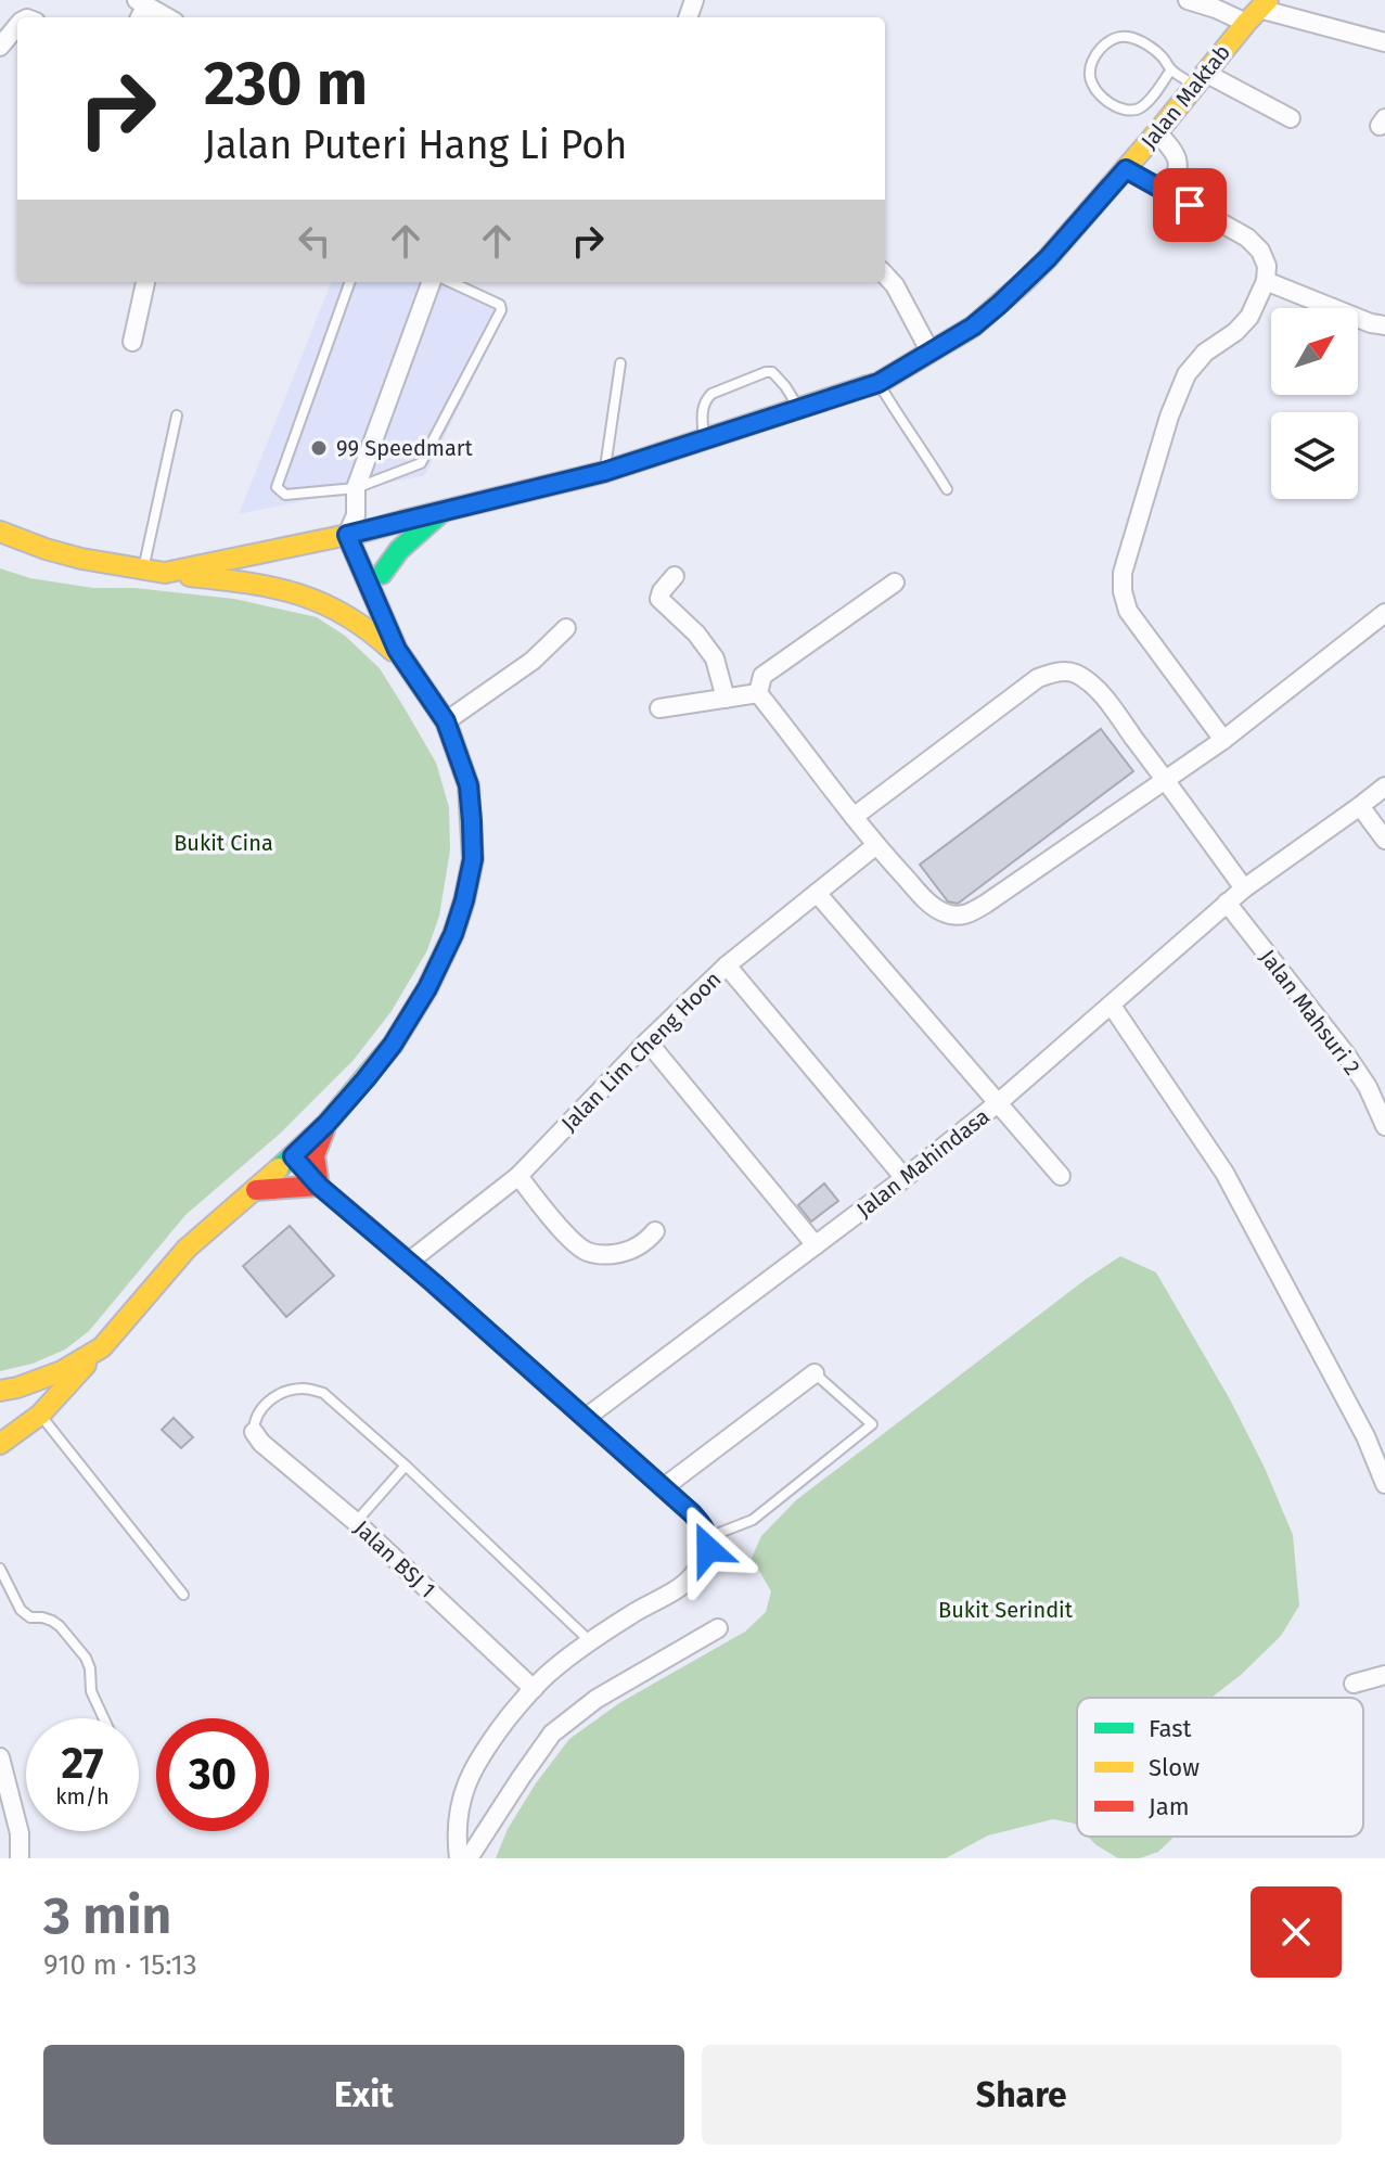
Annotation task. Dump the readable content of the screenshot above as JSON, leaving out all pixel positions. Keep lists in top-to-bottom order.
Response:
{
  "streets": {
    "main road": ["Jalan Maktab"],
    "street": [
      "Jalan Mahsuri 2",
      "Jalan Lim Cheng Hoon",
      "Jalan Mahindasa",
      "Jalan BSJ 1"
    ]
  },
  "crossings": [
    ["Jalan Mahsuri 2", "Jalan Mahindasa"]
  ],
  "parks": ["Bukit Cina", "Bukit Serindit"],
  "places": ["99 Speedmart"],
  "legend": ["Fast", "Slow", "Jam"],
  "north": "top right",
  "page": {
    "turn": ["230 m", "Jalan Puteri Hang Li Poh"],
    "speed": "27 km/h",
    "limit": "30",
    "heading": ["3 min", "910 m · 15:13"],
    "buttons": ["Exit", "Share"]
  }
}
